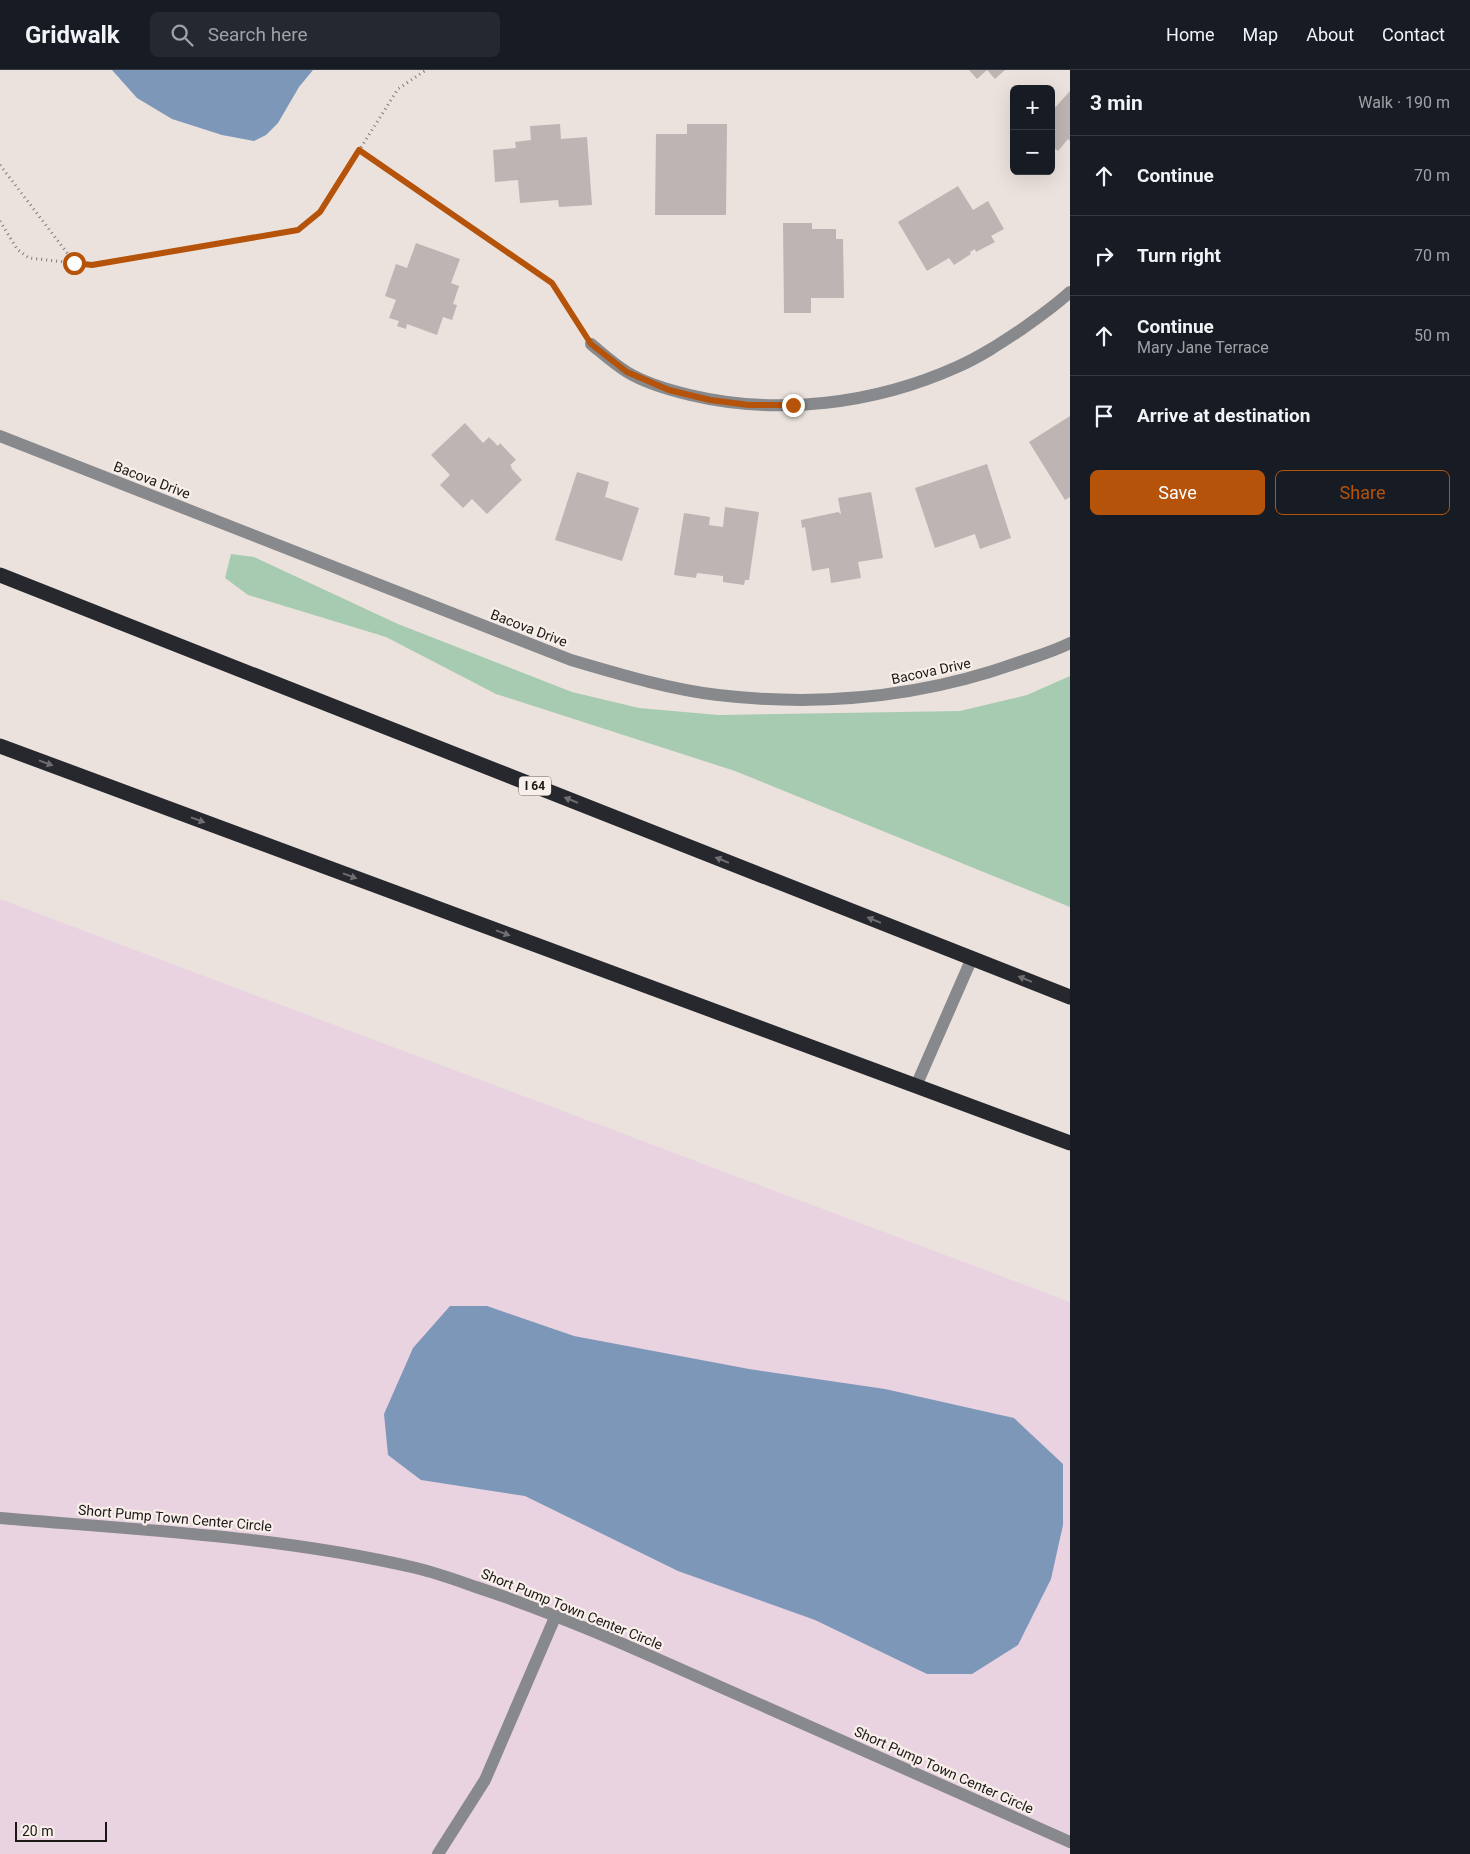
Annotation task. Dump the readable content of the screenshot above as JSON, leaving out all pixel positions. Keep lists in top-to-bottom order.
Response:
{
  "streets": {
    "highway": ["I 64"],
    "street": ["Bacova Drive", "Short Pump Town Center Circle"]
  },
  "scale_bar": "20 m",
  "page": {
    "header": "Gridwalk",
    "search": "Search here",
    "nav": [
      "Home",
      "Map",
      "About",
      "Contact"
    ],
    "heading": ["3 min", "Walk · 190 m"],
    "map_buttons": ["+", "−"],
    "list": [
      ["Continue", "70 m"],
      ["Turn right", "70 m"],
      ["Continue", "Mary Jane Terrace", "50 m"],
      "Arrive at destination"
    ],
    "buttons": ["Save", "Share"],
    "scale": "20 m"
  }
}
